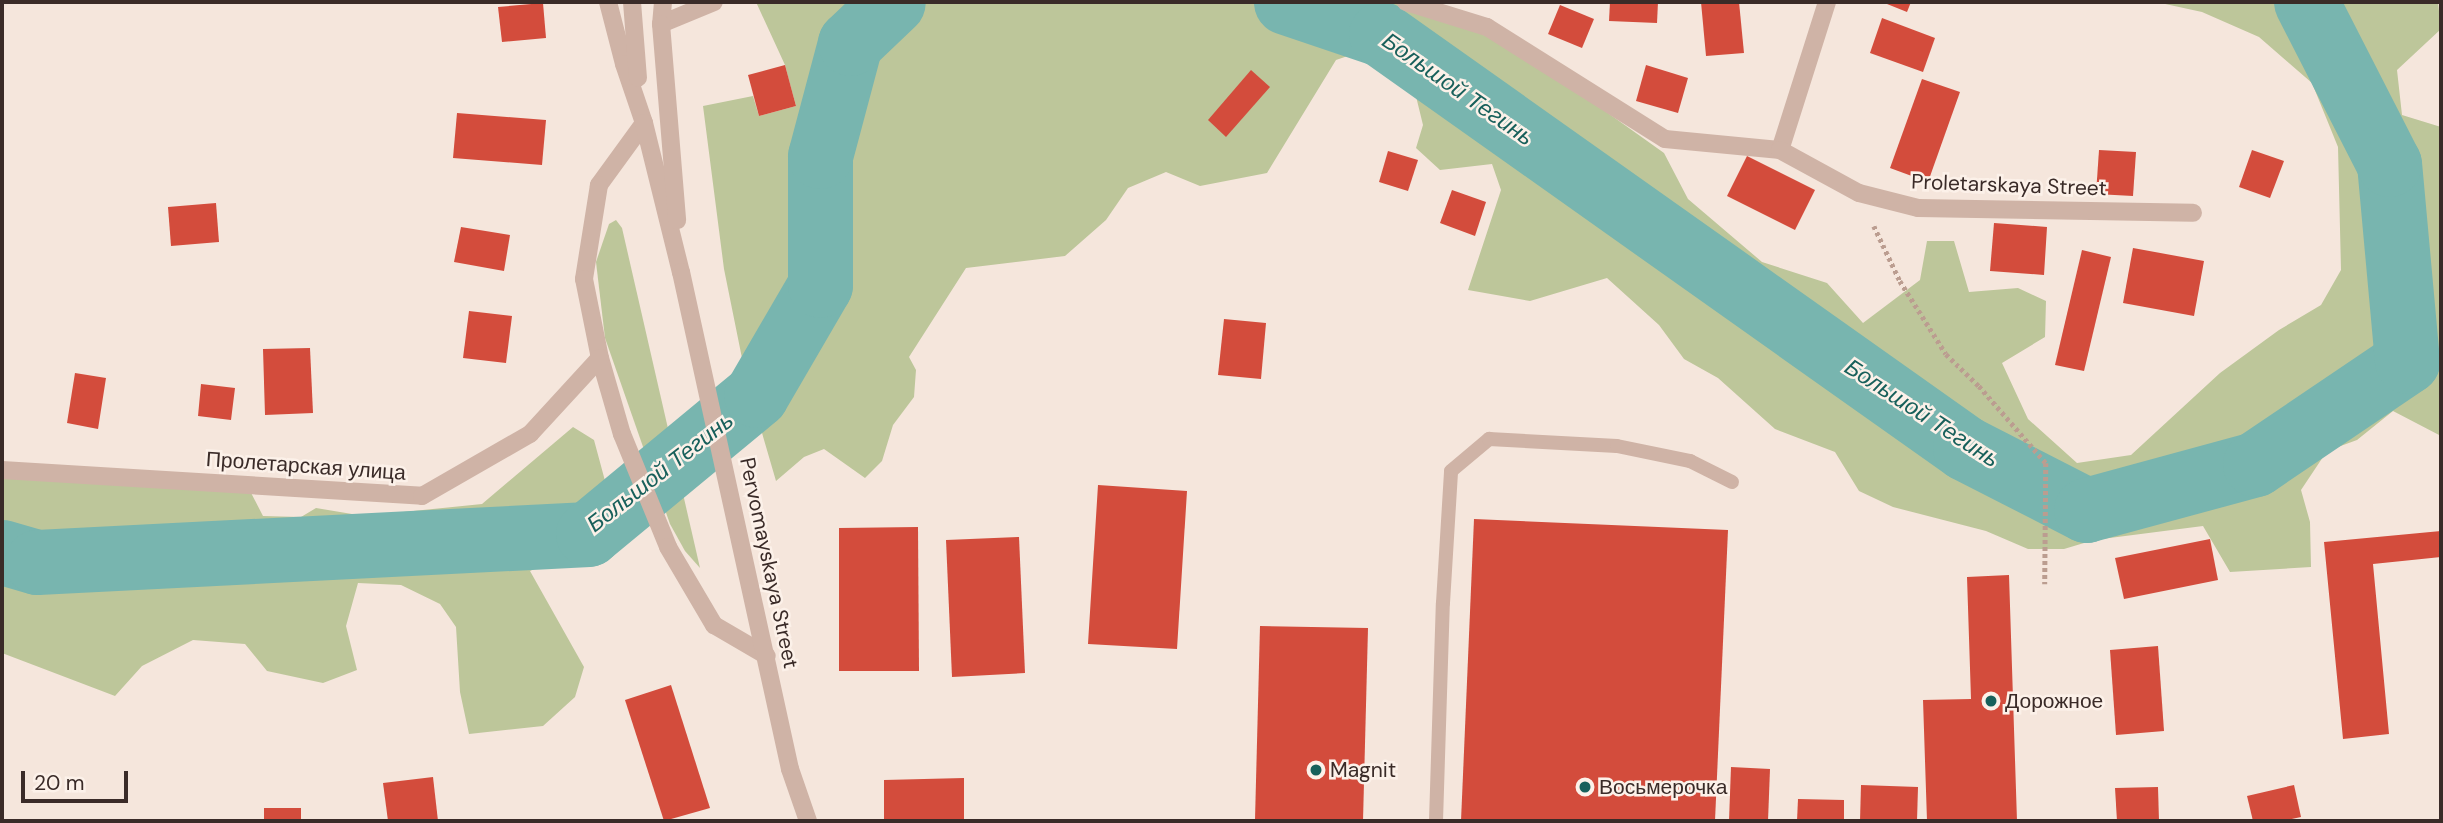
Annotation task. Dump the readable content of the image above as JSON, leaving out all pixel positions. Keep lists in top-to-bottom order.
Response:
{
  "streets": {
    "street": ["Proletarskaya Street", "Пролетарская улица", "Pervomayskaya Street"]
  },
  "water": ["Большой Тегинь"],
  "places": ["Дорожное", "Magnit", "Восьмерочка"],
  "scale_bar": "20 m"
}
